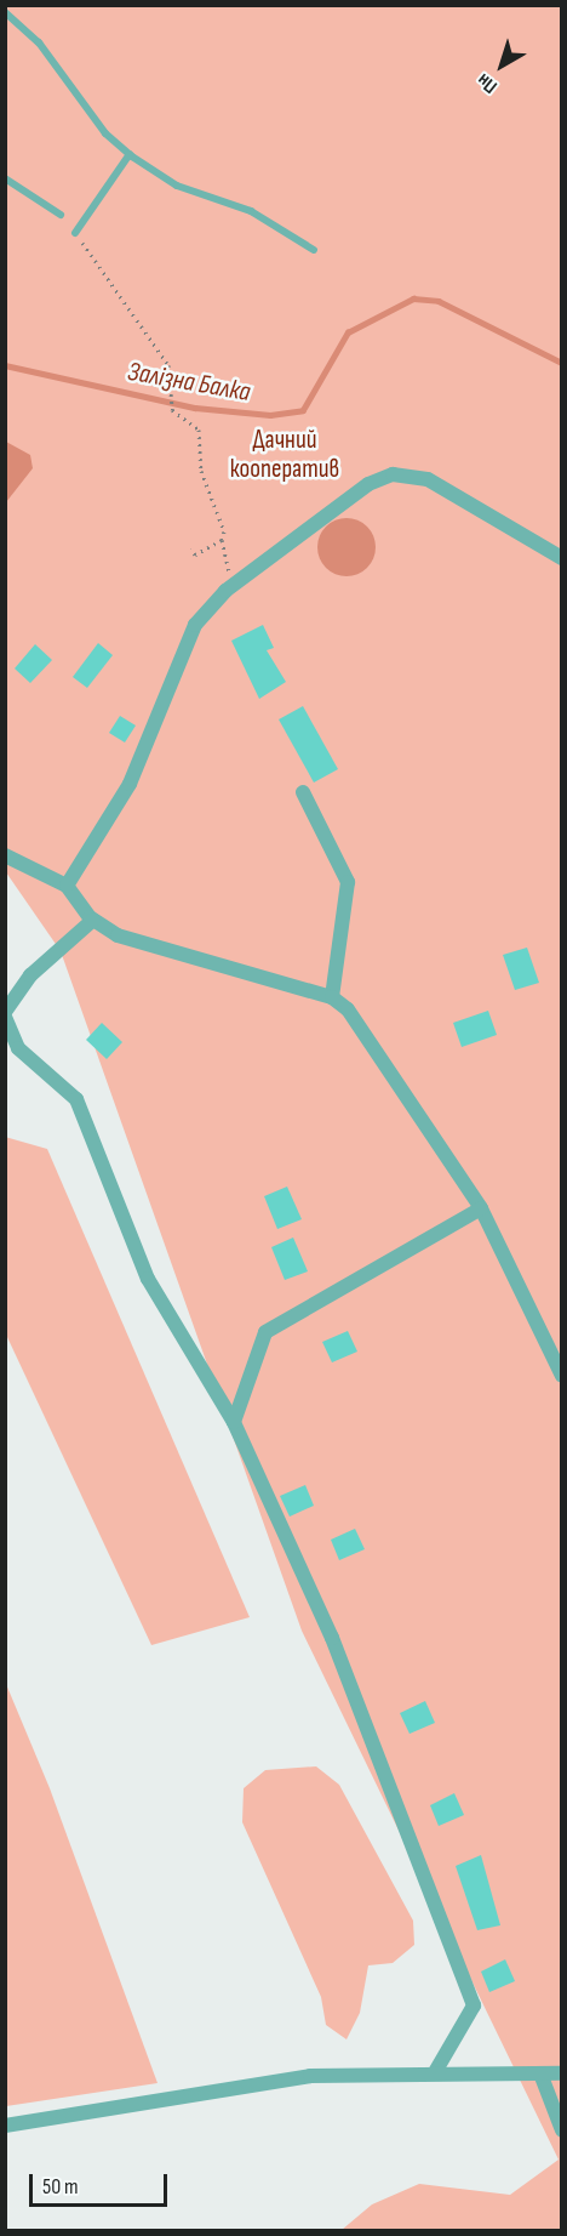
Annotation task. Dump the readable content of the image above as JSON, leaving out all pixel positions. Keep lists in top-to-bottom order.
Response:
{
  "water": ["Залізна Балка"],
  "parks": ["Дачний кооператив"],
  "scale_bar": "50 m",
  "north": "bottom left"
}
